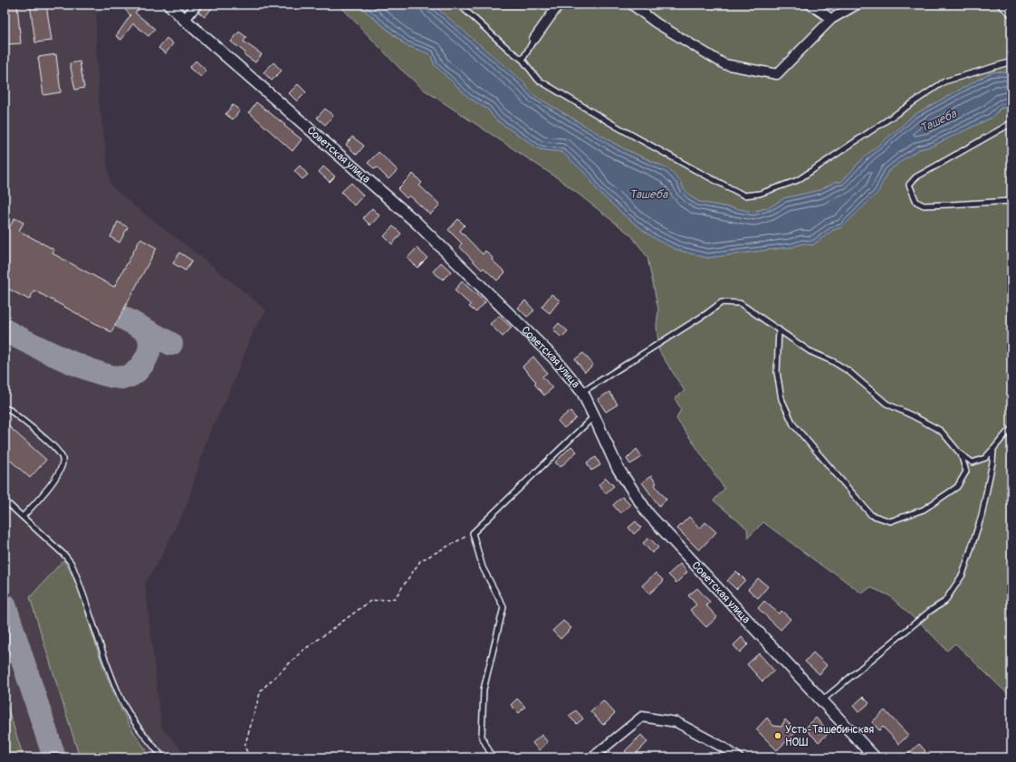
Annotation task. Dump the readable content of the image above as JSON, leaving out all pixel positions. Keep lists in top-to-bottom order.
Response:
{
  "streets": {
    "street": ["Советская улица"]
  },
  "water": ["Ташеба"],
  "places": ["Усть-Ташебинская НОШ"]
}
